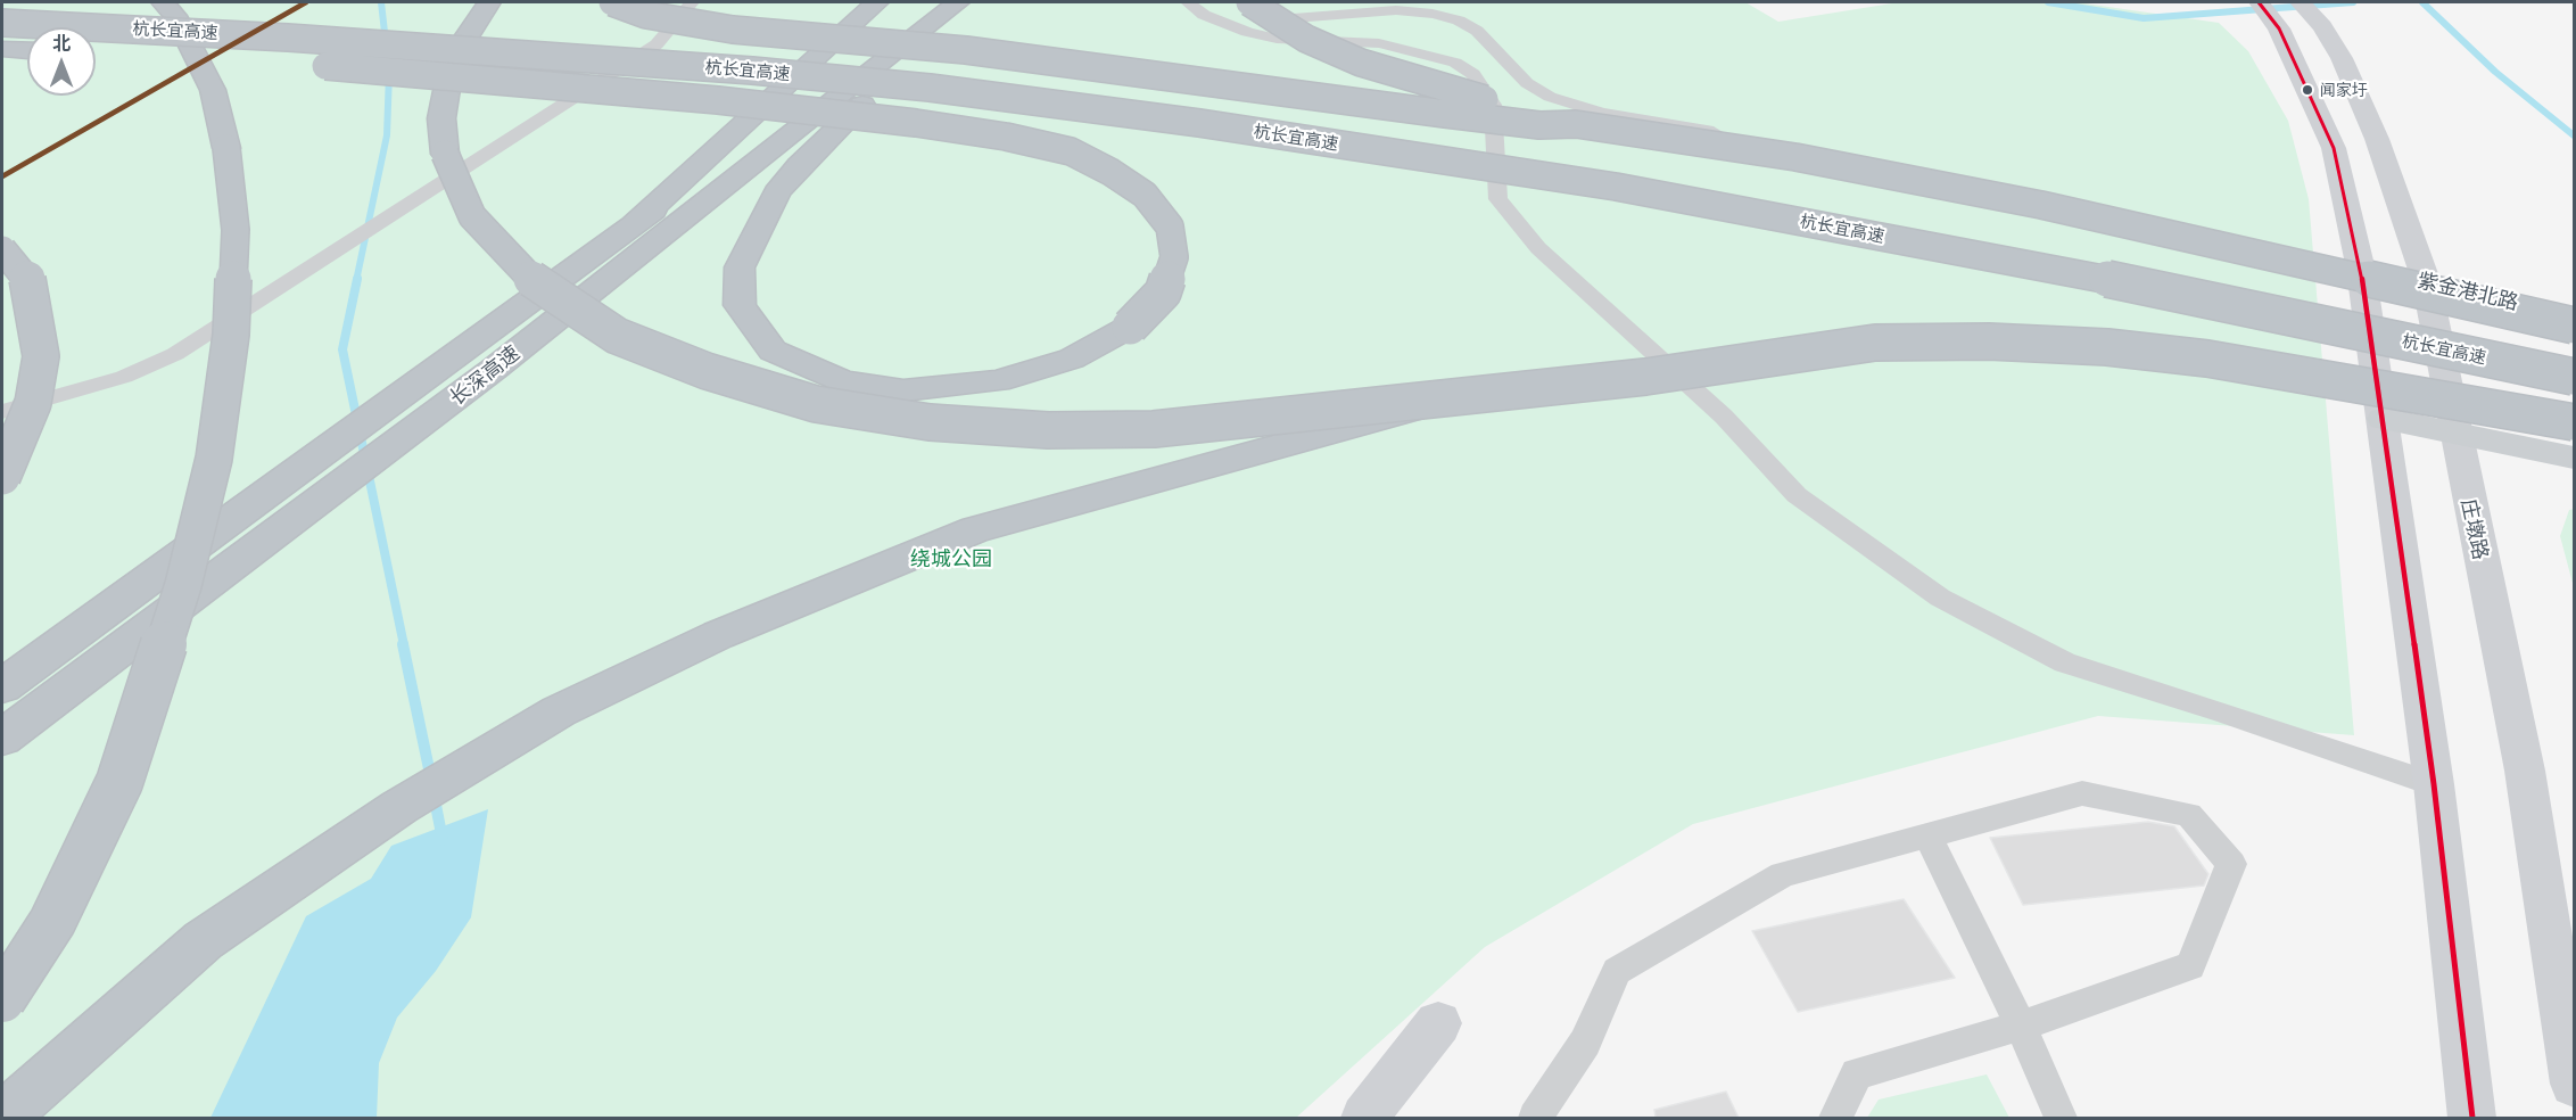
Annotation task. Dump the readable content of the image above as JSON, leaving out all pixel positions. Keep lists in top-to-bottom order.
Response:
{
  "streets": {
    "highway": ["杭长宜高速", "长深高速"],
    "main road": ["紫金港北路", "庄墩路"]
  },
  "crossings": [
    ["紫金港北路", "庄墩路"]
  ],
  "parks": ["绕城公园"],
  "places": ["闻家圩"],
  "north": "top"
}
